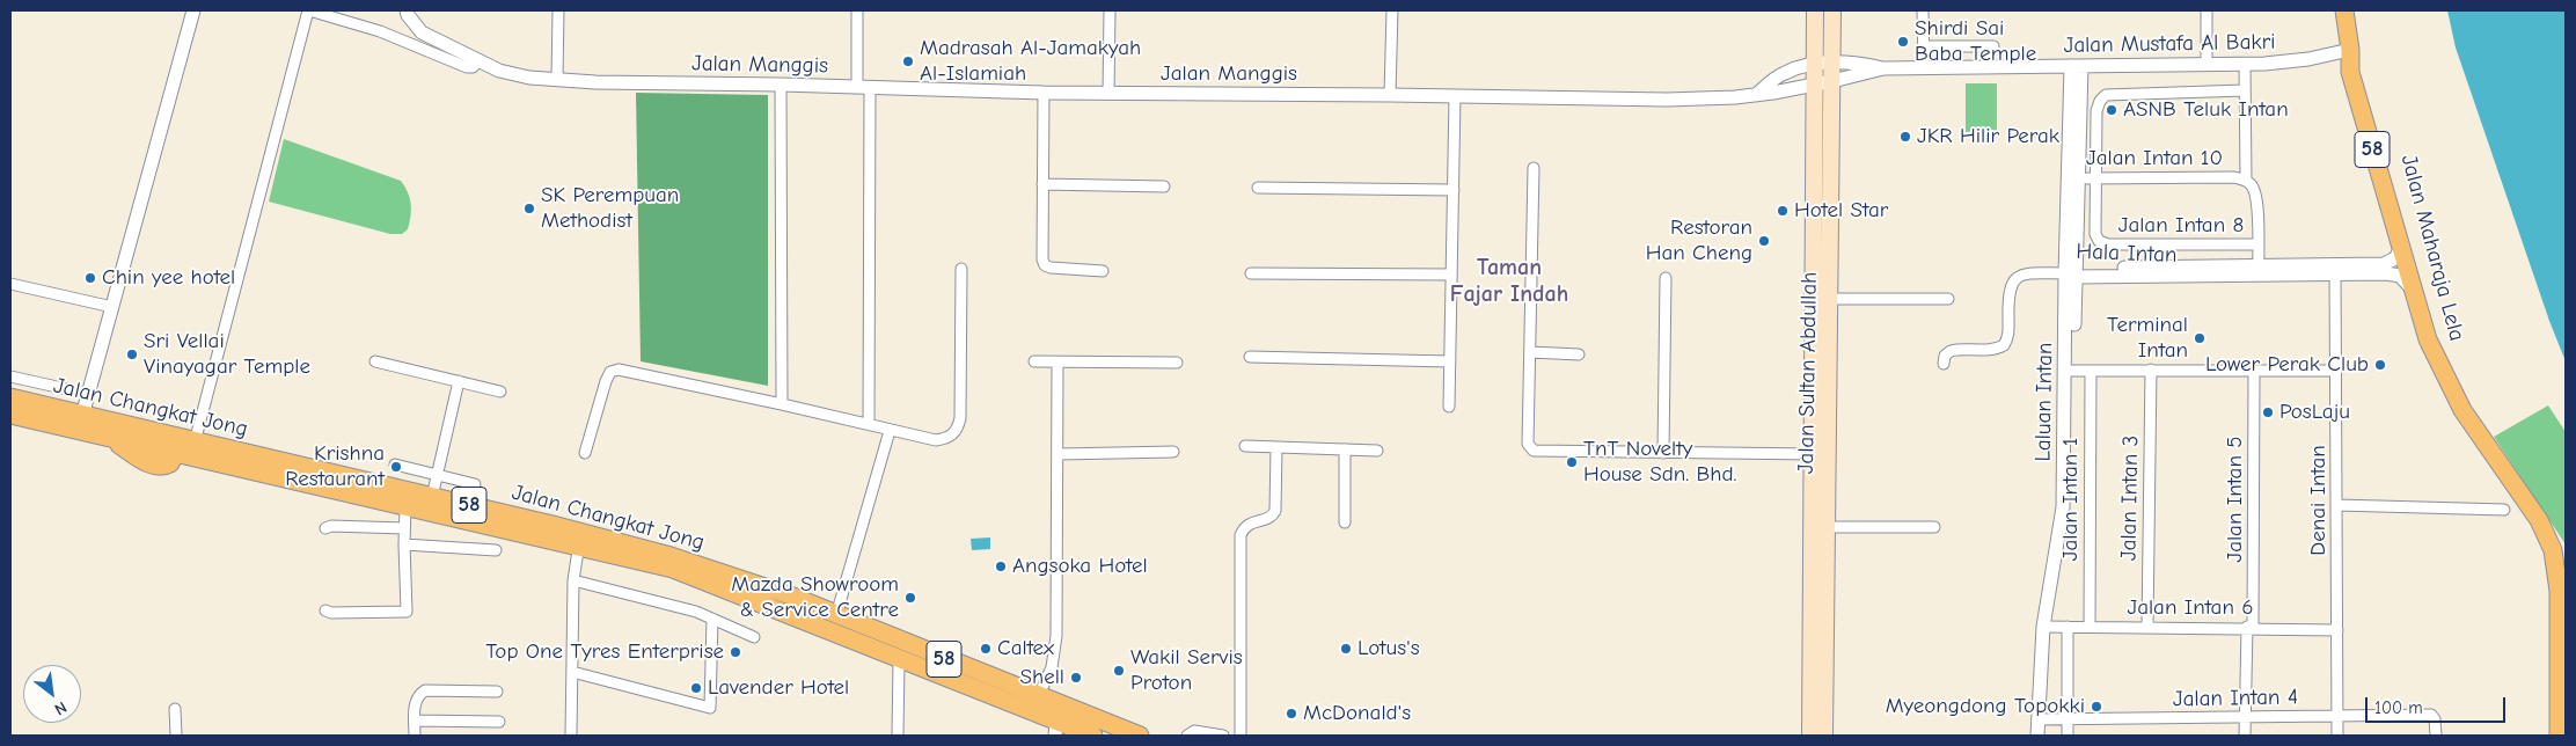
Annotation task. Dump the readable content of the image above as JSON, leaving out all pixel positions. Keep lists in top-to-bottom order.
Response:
{
  "streets": {
    "highway": ["58", "Jalan Maharaja Lela", "Jalan Changkat Jong"],
    "main road": ["Jalan Sultan Abdullah"],
    "street": [
      "Jalan Mustafa Al Bakri",
      "Jalan Manggis",
      "Jalan Intan 10",
      "Jalan Intan 8",
      "Hala Intan",
      "Laluan Intan",
      "Jalan Intan 3",
      "Jalan Intan 1",
      "Jalan Intan 5",
      "Denai Intan",
      "Jalan Intan 6",
      "Jalan Intan 4"
    ]
  },
  "crossings": [
    ["Jalan Mustafa Al Bakri", "Jalan Manggis"],
    ["Jalan Mustafa Al Bakri", "Jalan Maharaja Lela"],
    ["Jalan Mustafa Al Bakri", "Jalan Sultan Abdullah"],
    ["Jalan Mustafa Al Bakri", "Laluan Intan"],
    ["Jalan Manggis", "Jalan Sultan Abdullah"],
    ["Jalan Intan 10", "Jalan Intan 8"],
    ["Jalan Intan 10", "Hala Intan"],
    ["Jalan Intan 10", "Laluan Intan"],
    ["Jalan Maharaja Lela", "Hala Intan"],
    ["Hala Intan", "Laluan Intan"],
    ["Hala Intan", "Denai Intan"],
    ["Laluan Intan", "Jalan Intan 6"],
    ["Laluan Intan", "Jalan Intan 4"],
    ["Jalan Intan 3", "Jalan Intan 6"],
    ["Jalan Intan 1", "Jalan Intan 6"],
    ["Jalan Intan 5", "Jalan Intan 6"],
    ["Jalan Intan 5", "Jalan Intan 4"],
    ["Denai Intan", "Jalan Intan 6"],
    ["Denai Intan", "Jalan Intan 4"]
  ],
  "districts": ["Taman Fajar Indah"],
  "places": [
    "Shirdi Sai Baba Temple",
    "Madrasah Al-Jamakyah Al-Islamiah",
    "ASNB Teluk Intan",
    "JKR Hilir Perak",
    "SK Perempuan Methodist",
    "Hotel Star",
    "Restoran Han Cheng",
    "Chin yee hotel",
    "Terminal Intan",
    "Sri Vellai Vinayagar Temple",
    "Lower Perak Club",
    "PosLaju",
    "TnT Novelty House Sdn. Bhd.",
    "Krishna Restaurant",
    "Angsoka Hotel",
    "Mazda Showroom & Service Centre",
    "Caltex",
    "Lotus's",
    "Top One Tyres Enterprise",
    "Wakil Servis Proton",
    "Shell",
    "Lavender Hotel",
    "Myeongdong Topokki",
    "McDonald's"
  ],
  "scale_bar": "100 m",
  "north": "bottom right"
}
